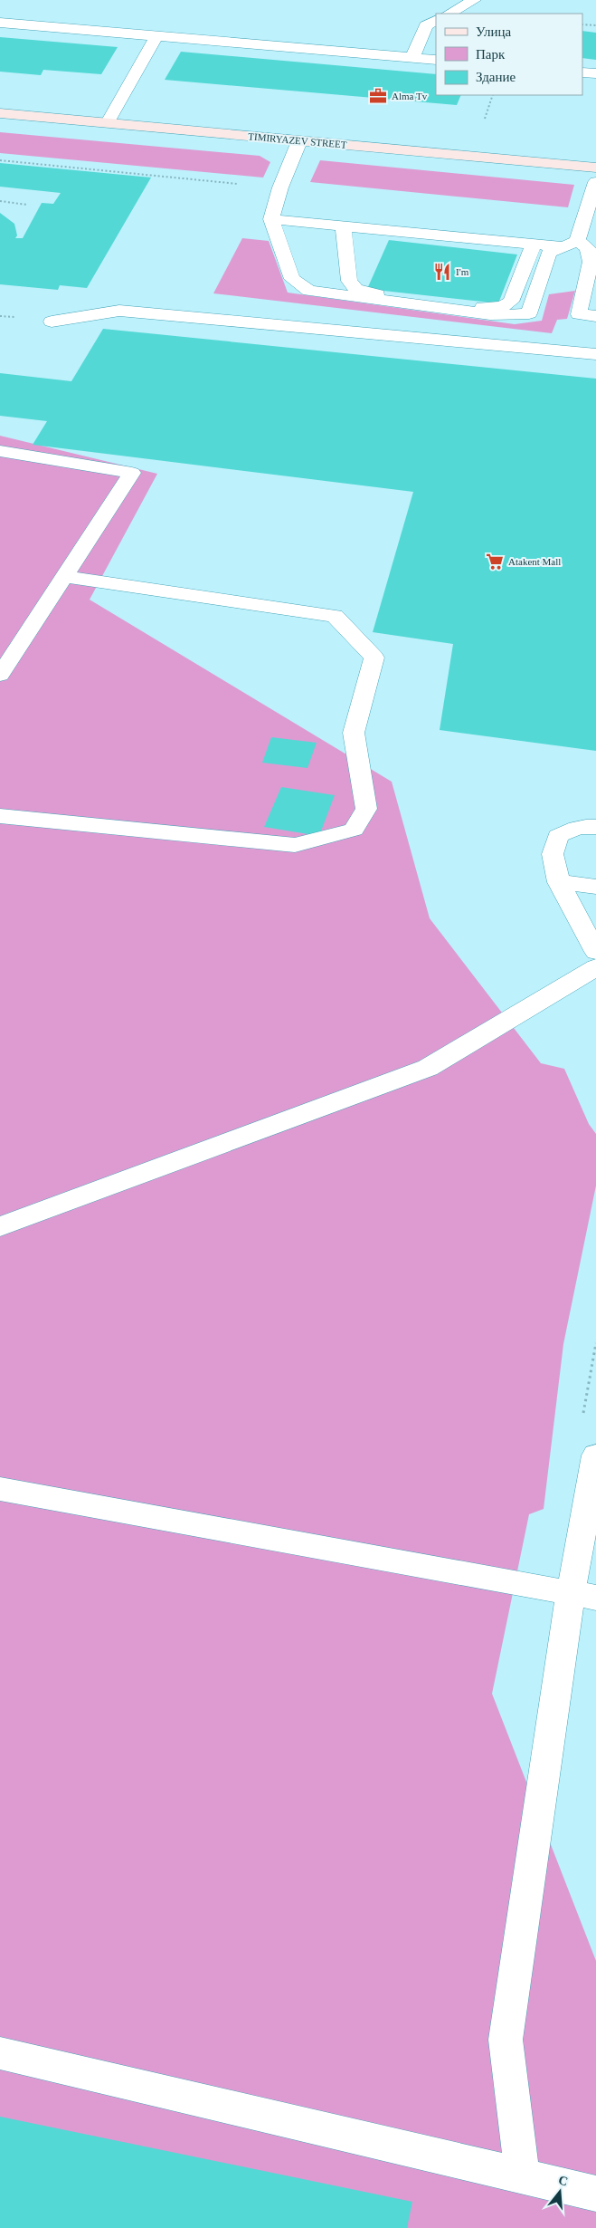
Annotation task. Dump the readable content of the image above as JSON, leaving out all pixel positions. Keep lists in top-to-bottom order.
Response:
{
  "streets": {
    "street": ["TIMIRYAZEV STREET"]
  },
  "places": {
    "office": ["Alma Tv"],
    "restaurant": ["I'm"],
    "supermarket": ["Atakent Mall"]
  },
  "legend": ["Улица", "Парк", "Здание"],
  "north": "top"
}
